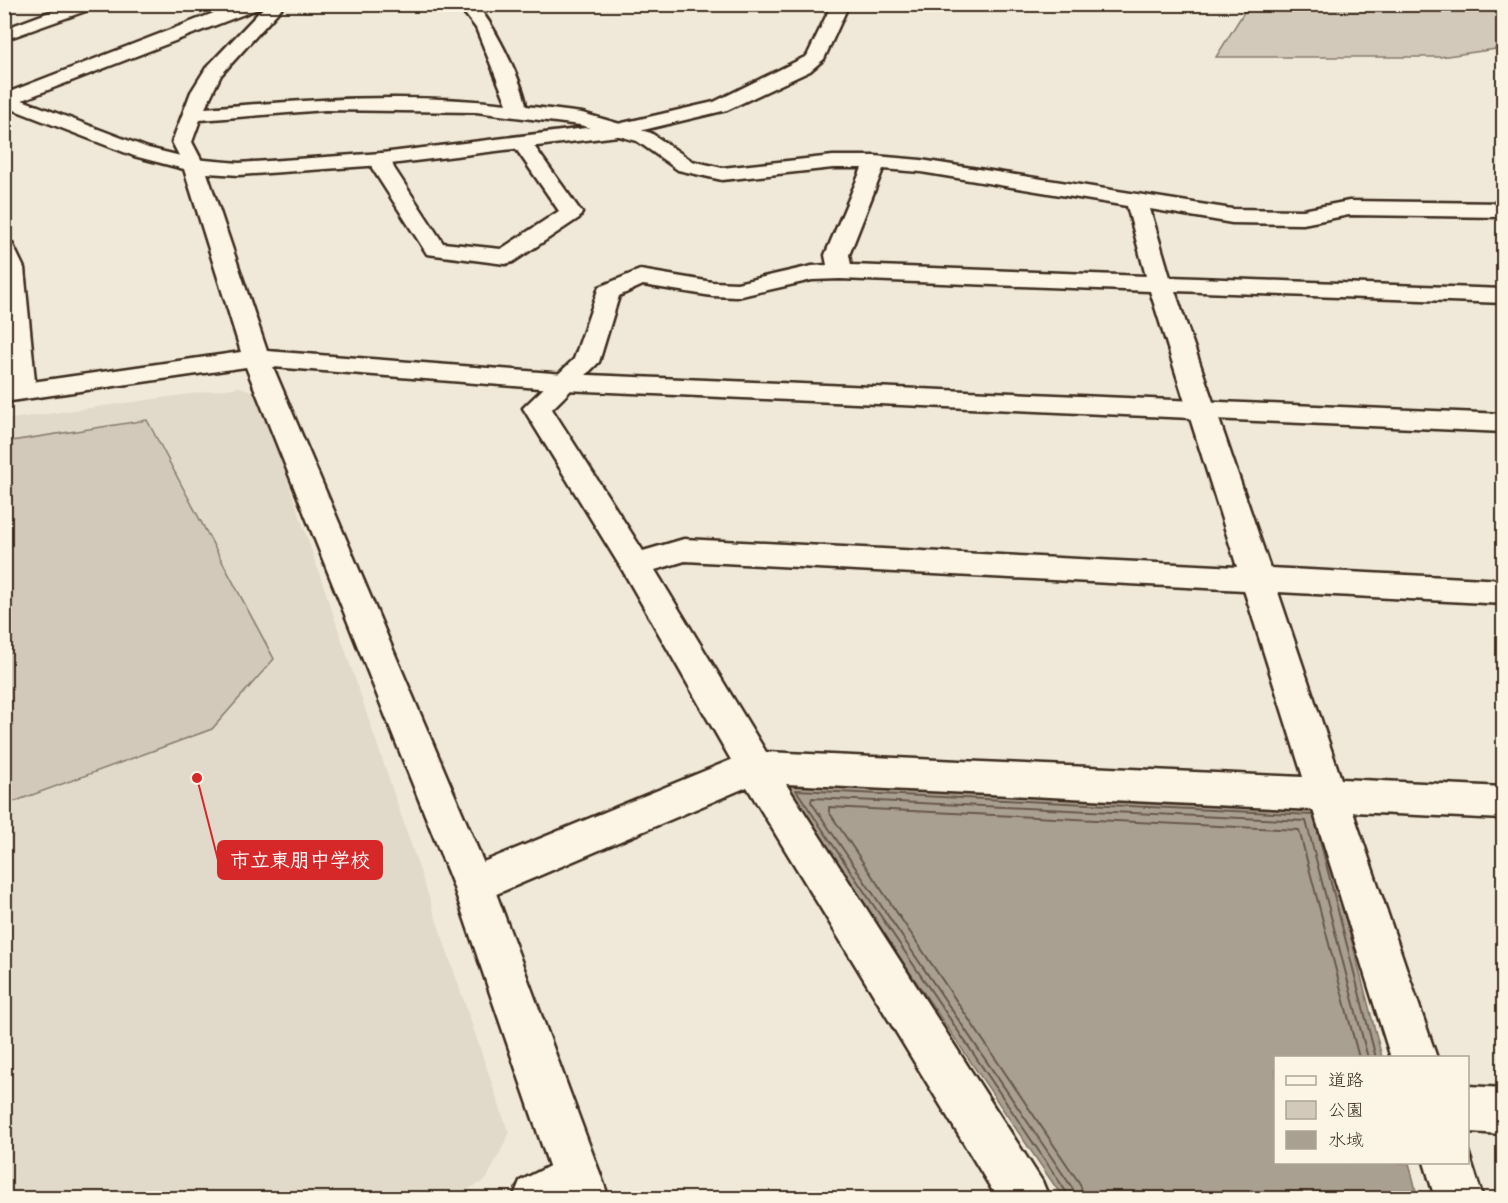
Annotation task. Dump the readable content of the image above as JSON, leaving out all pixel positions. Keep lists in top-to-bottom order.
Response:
{
  "places": ["市立東朋中学校"],
  "legend": ["道路", "公園", "水域"]
}
